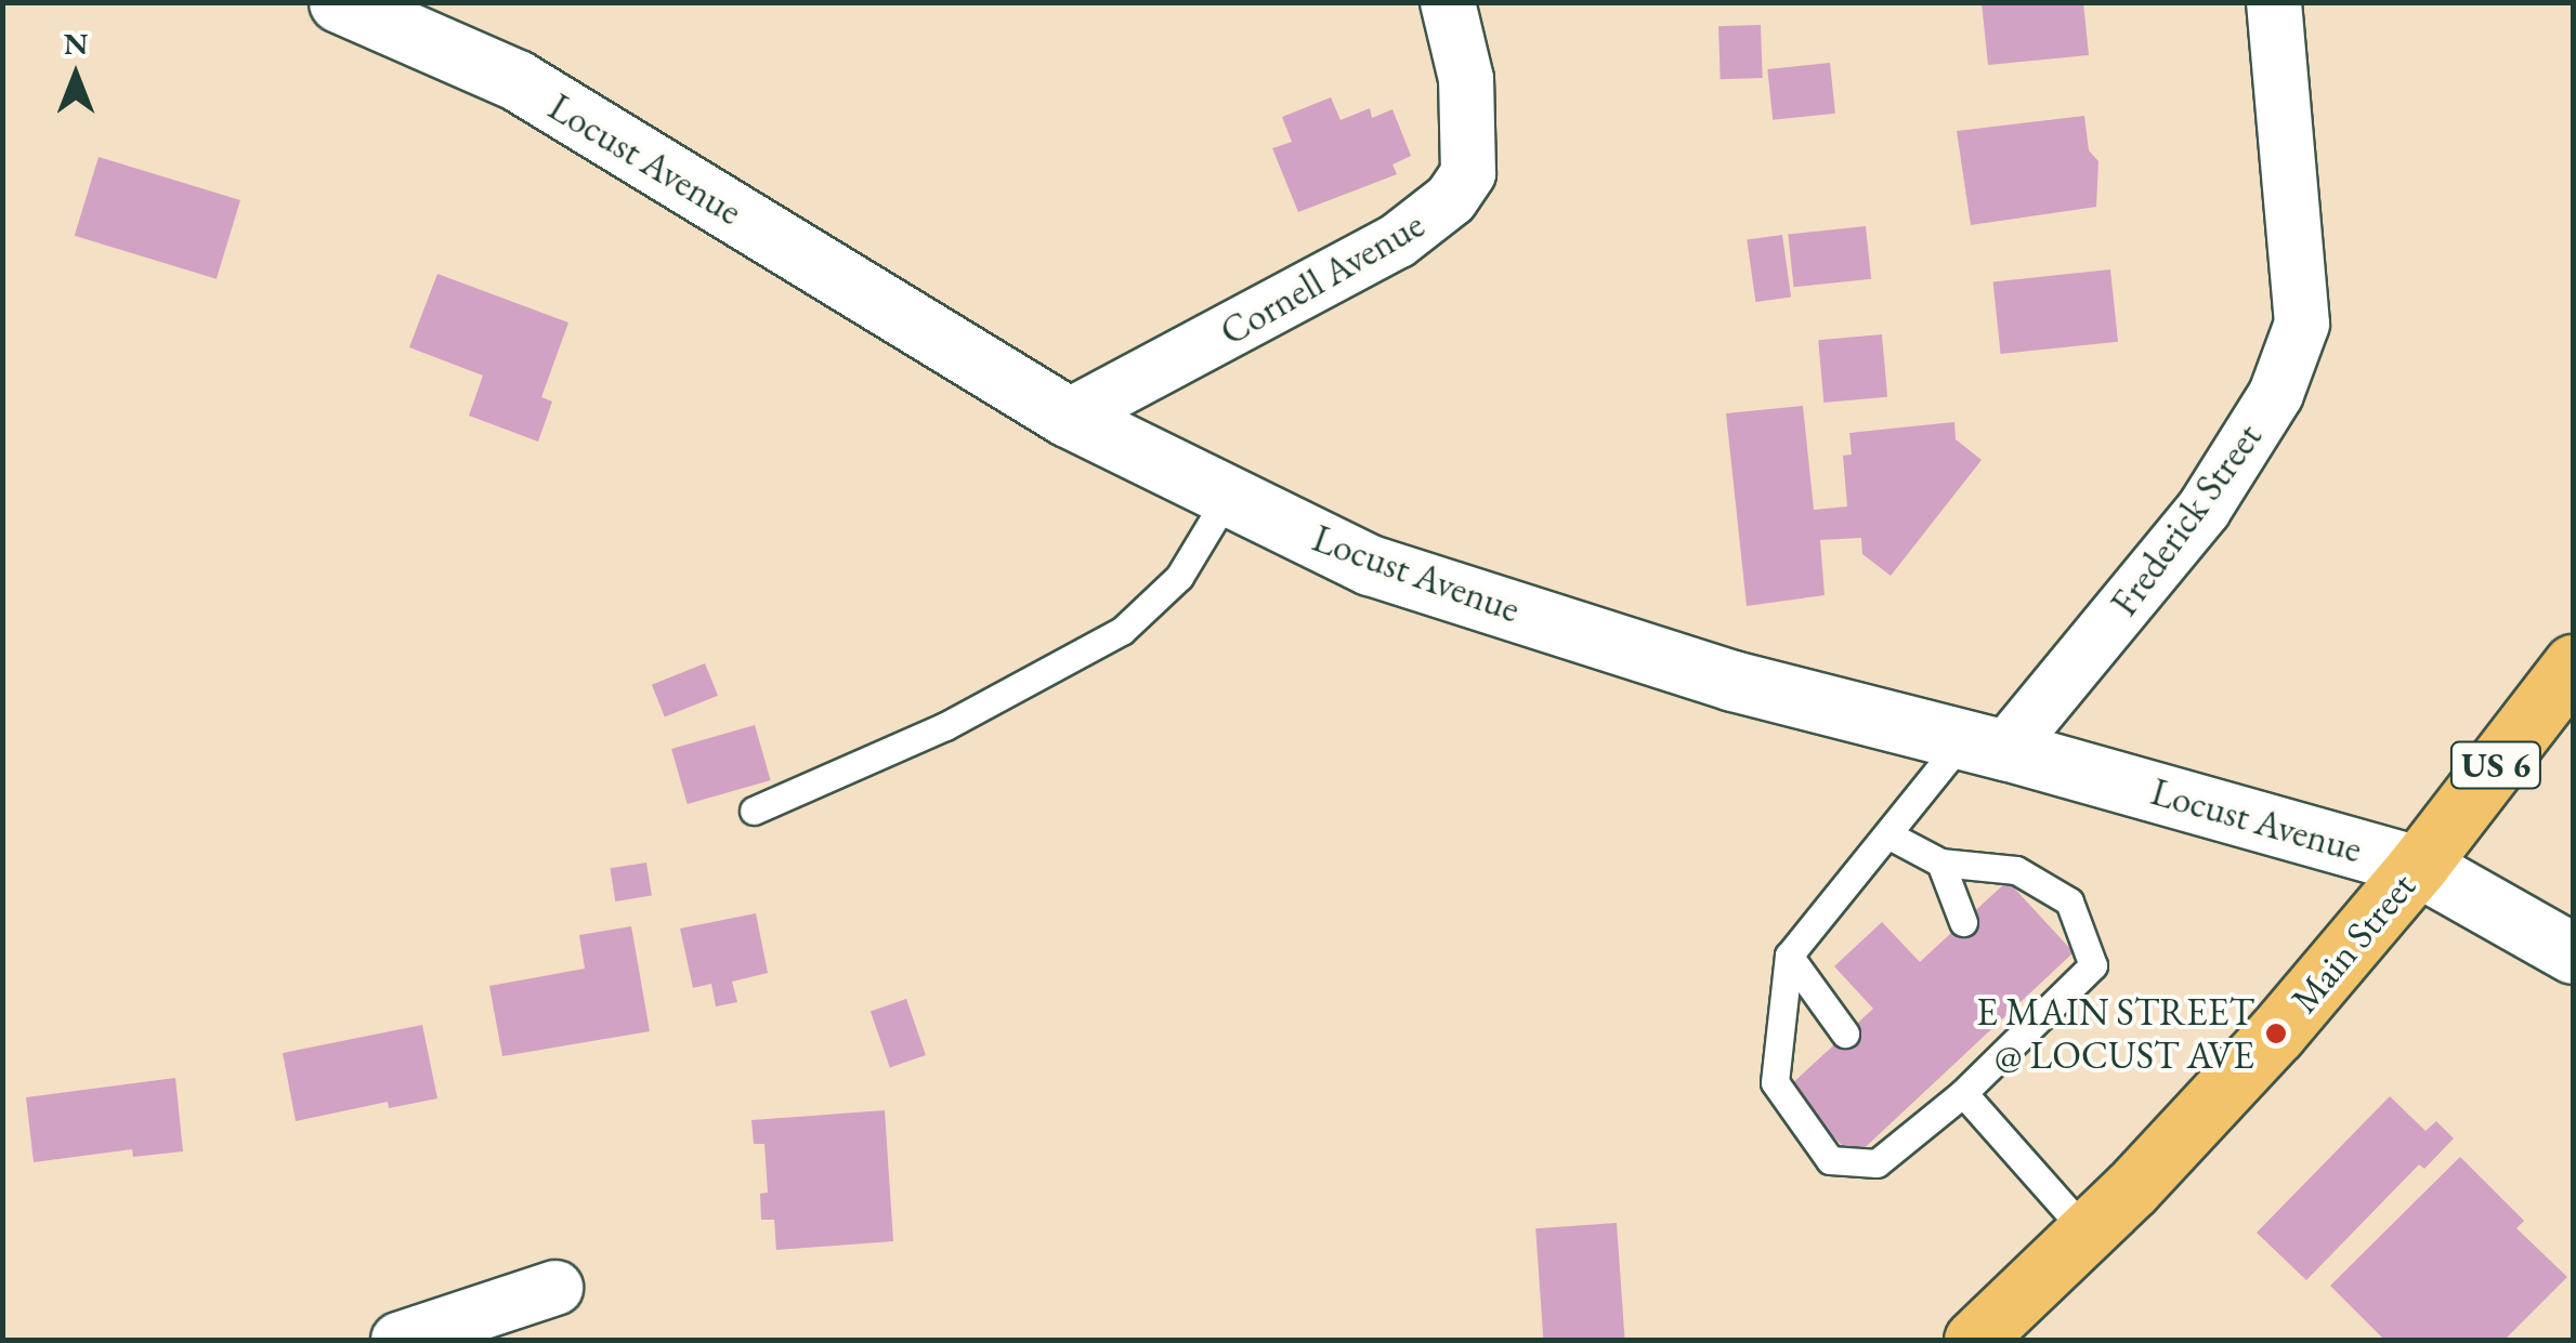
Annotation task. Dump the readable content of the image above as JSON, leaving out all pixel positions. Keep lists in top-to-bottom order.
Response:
{
  "streets": {
    "main road": ["US 6", "Main Street"],
    "street": ["Locust Avenue", "Cornell Avenue", "Frederick Street"]
  },
  "crossings": [
    ["Locust Avenue", "Cornell Avenue"],
    ["Locust Avenue", "Frederick Street"],
    ["Locust Avenue", "Main Street"]
  ],
  "places": ["E MAIN STREET @ LOCUST AVE"],
  "north": "top"
}
